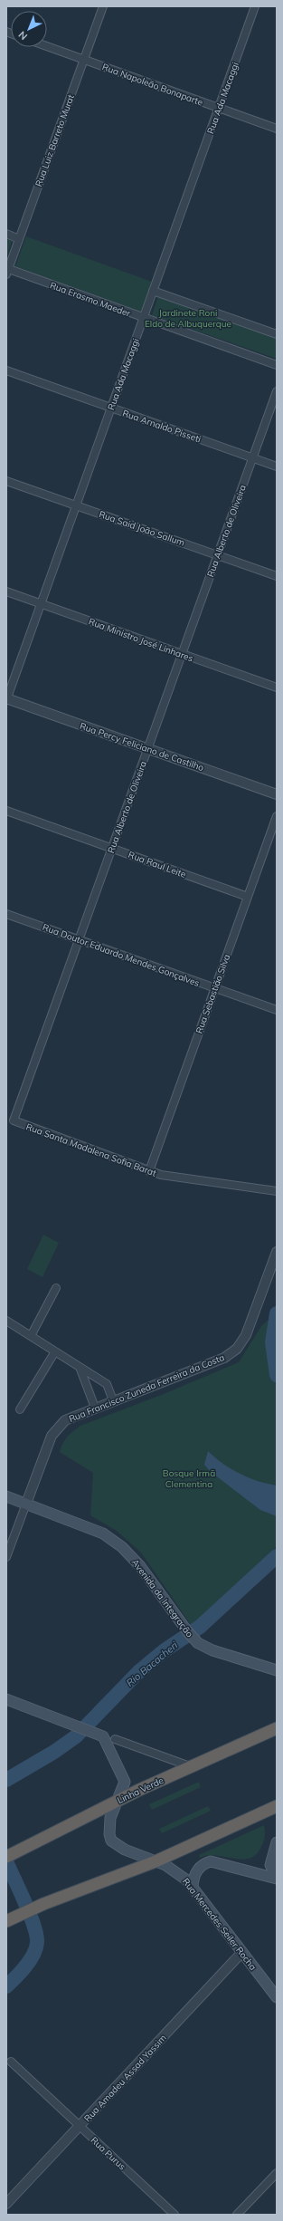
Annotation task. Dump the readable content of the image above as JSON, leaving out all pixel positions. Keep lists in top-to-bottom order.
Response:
{
  "streets": {
    "highway": ["Linha Verde"],
    "main road": ["Avenida da Integração", "Rua Mercedes Seiler Rocha"],
    "street": [
      "Rua Napoleão Bonaparte",
      "Rua Ada Macaggi",
      "Rua Luiz Barreto Murat",
      "Rua Erasmo Maeder",
      "Rua Arnaldo Pisseti",
      "Rua Said João Sallum",
      "Rua Alberto de Oliveira",
      "Rua Ministro José Linhares",
      "Rua Percy Feliciano de Castilho",
      "Rua Raul Leite",
      "Rua Doutor Eduardo Mendes Gonçalves",
      "Rua Sebastião Silva",
      "Rua Santa Madalena Sofia Barat",
      "Rua Francisco Zuneda Ferreira da Costa",
      "Rua Amadeu Assad Yassim",
      "Rua Purus"
    ]
  },
  "crossings": [
    ["Rua Napoleão Bonaparte", "Rua Ada Macaggi"],
    ["Rua Napoleão Bonaparte", "Rua Luiz Barreto Murat"],
    ["Rua Ada Macaggi", "Rua Erasmo Maeder"],
    ["Rua Ada Macaggi", "Rua Arnaldo Pisseti"],
    ["Rua Ada Macaggi", "Rua Said João Sallum"],
    ["Rua Ada Macaggi", "Rua Ministro José Linhares"],
    ["Rua Ada Macaggi", "Rua Percy Feliciano de Castilho"],
    ["Rua Luiz Barreto Murat", "Rua Erasmo Maeder"],
    ["Rua Arnaldo Pisseti", "Rua Alberto de Oliveira"],
    ["Rua Said João Sallum", "Rua Alberto de Oliveira"],
    ["Rua Alberto de Oliveira", "Rua Ministro José Linhares"],
    ["Rua Alberto de Oliveira", "Rua Percy Feliciano de Castilho"],
    ["Rua Alberto de Oliveira", "Rua Raul Leite"],
    ["Rua Alberto de Oliveira", "Rua Doutor Eduardo Mendes Gonçalves"],
    ["Rua Alberto de Oliveira", "Rua Santa Madalena Sofia Barat"],
    ["Rua Raul Leite", "Rua Sebastião Silva"],
    ["Rua Doutor Eduardo Mendes Gonçalves", "Rua Sebastião Silva"],
    ["Rua Sebastião Silva", "Rua Santa Madalena Sofia Barat"],
    ["Rua Francisco Zuneda Ferreira da Costa", "Avenida da Integração"],
    ["Linha Verde", "Rua Mercedes Seiler Rocha"],
    ["Rua Mercedes Seiler Rocha", "Rua Amadeu Assad Yassim"],
    ["Rua Amadeu Assad Yassim", "Rua Purus"]
  ],
  "water": ["Rio Bacacheri"],
  "parks": ["Jardinete Roni Eldo de Albuquerque", "Bosque Irmã Clementina"],
  "north": "bottom left"
}
